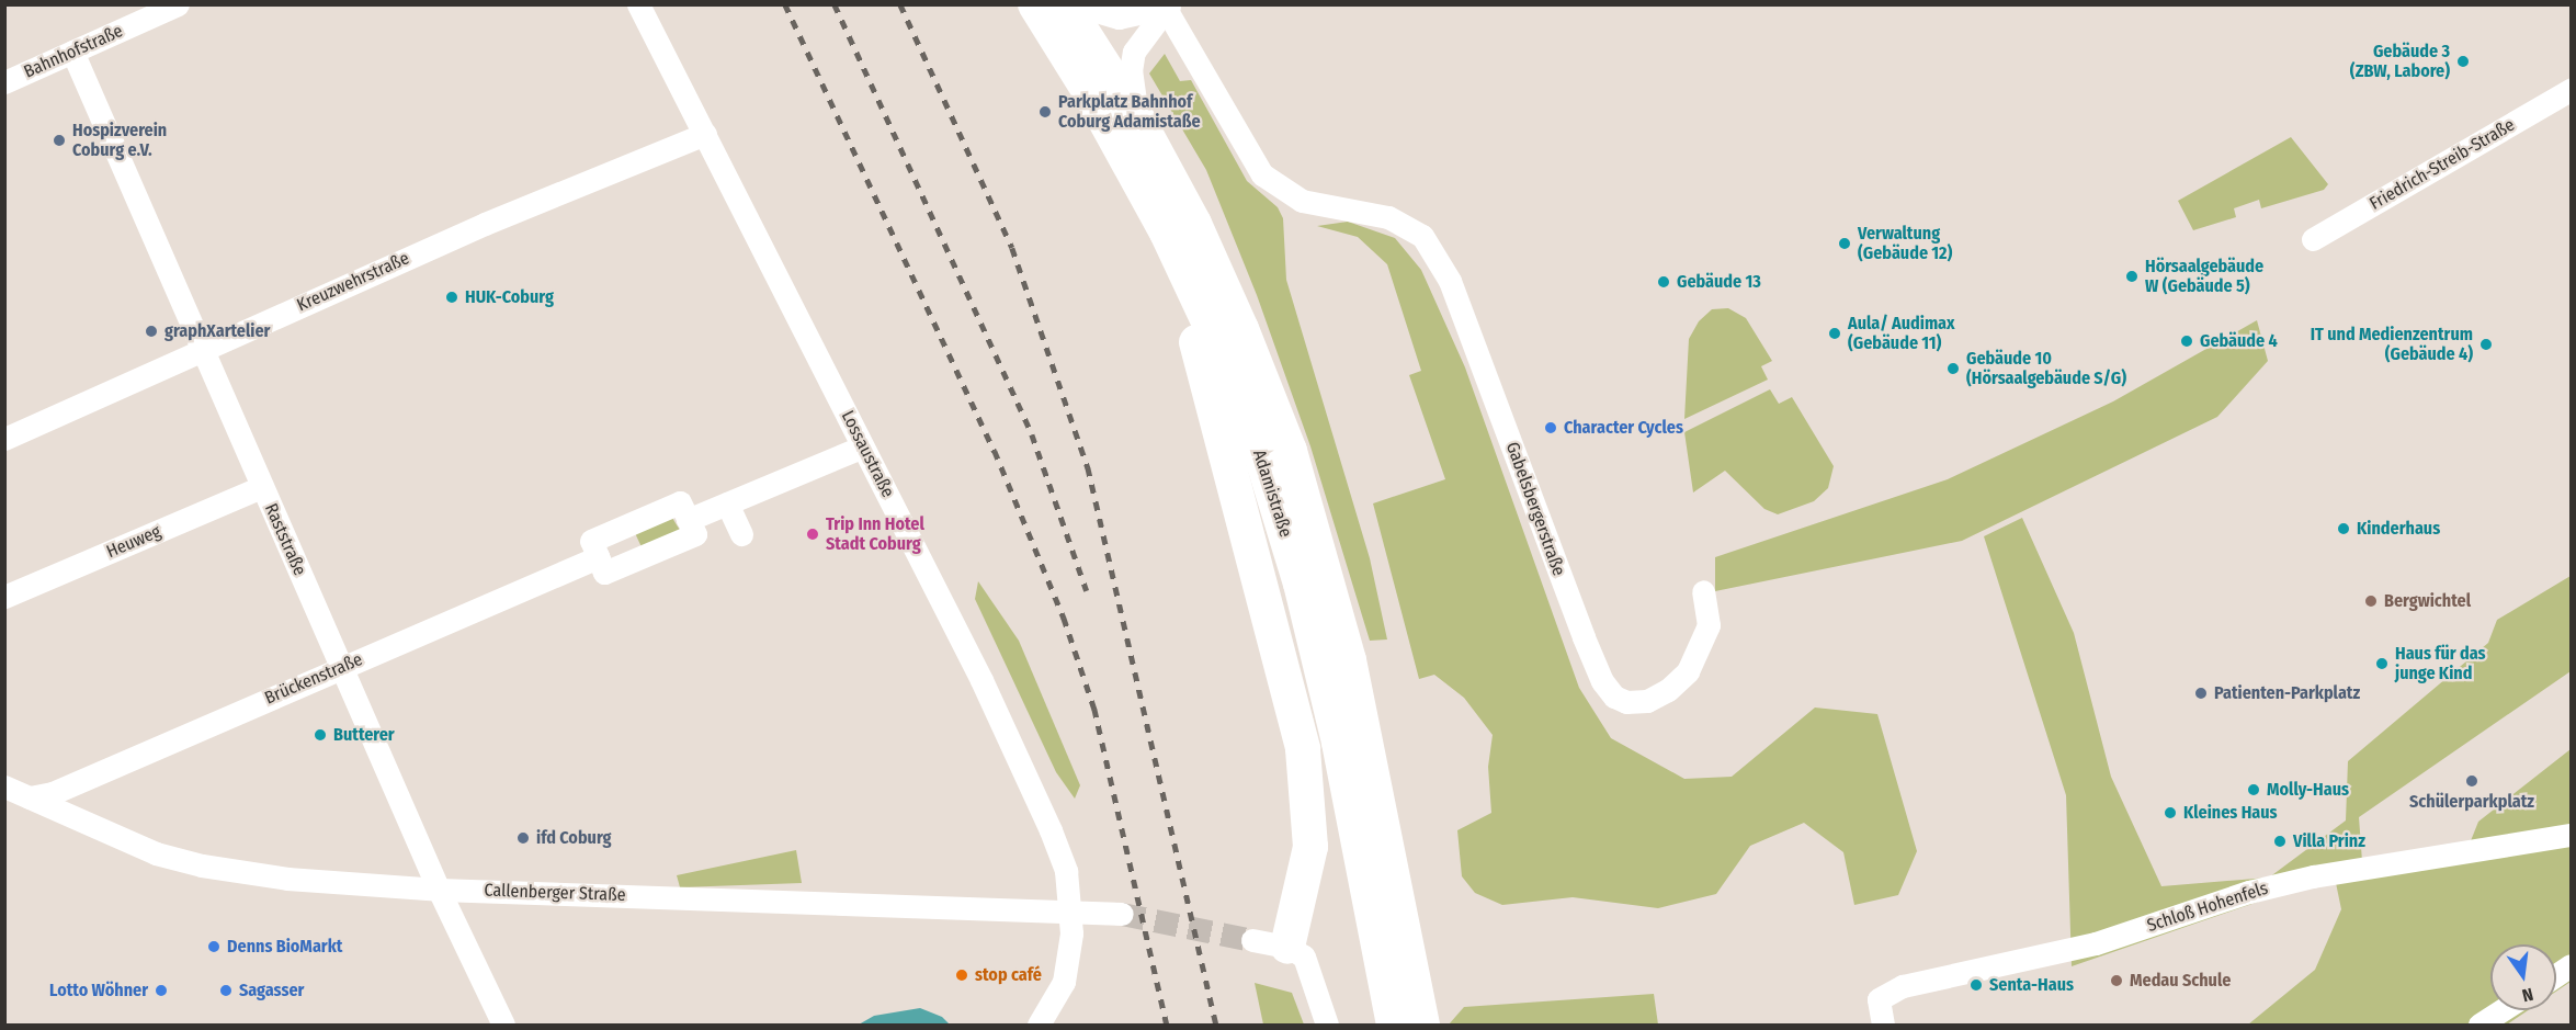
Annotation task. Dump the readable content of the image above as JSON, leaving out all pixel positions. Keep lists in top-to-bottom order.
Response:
{
  "streets": {
    "highway": ["Adamistraße"],
    "street": [
      "Bahnhofstraße",
      "Friedrich-Streib-Straße",
      "Kreuzwehrstraße",
      "Lossaustraße",
      "Gabelsbergerstraße",
      "Raststraße",
      "Heuweg",
      "Brückenstraße",
      "Callenberger Straße",
      "Schloß Hohenfels"
    ]
  },
  "crossings": [
    ["Bahnhofstraße", "Raststraße"],
    ["Kreuzwehrstraße", "Lossaustraße"],
    ["Kreuzwehrstraße", "Raststraße"],
    ["Lossaustraße", "Callenberger Straße"],
    ["Raststraße", "Heuweg"],
    ["Raststraße", "Brückenstraße"],
    ["Raststraße", "Callenberger Straße"],
    ["Brückenstraße", "Callenberger Straße"]
  ],
  "places": [
    "Gebäude 3 (ZBW, Labore)",
    "Parkplatz Bahnhof Coburg Adamistaße",
    "Hospizverein Coburg e.V.",
    "Verwaltung (Gebäude 12)",
    "Hörsaalgebäude W (Gebäude 5)",
    "Gebäude 13",
    "HUK-Coburg",
    "graphXartelier",
    "Aula/ Audimax (Gebäude 11)",
    "Gebäude 4",
    "IT und Medienzentrum (Gebäude 4)",
    "Gebäude 10 (Hörsaalgebäude S/G)",
    "Character Cycles",
    "Kinderhaus",
    "Trip Inn Hotel Stadt Coburg",
    "Bergwichtel",
    "Haus für das junge Kind",
    "Patienten-Parkplatz",
    "Butterer",
    "Schülerparkplatz",
    "Molly-Haus",
    "Kleines Haus",
    "ifd Coburg",
    "Villa Prinz",
    "Denns BioMarkt",
    "stop café",
    "Medau Schule",
    "Senta-Haus",
    "Lotto Wöhner",
    "Sagasser"
  ],
  "north": "bottom"
}
